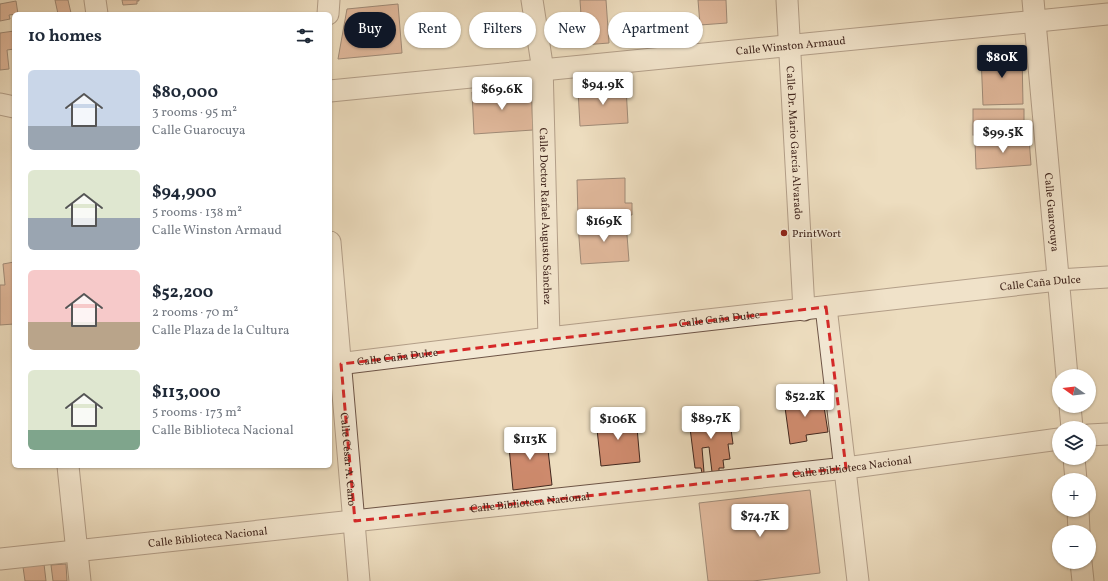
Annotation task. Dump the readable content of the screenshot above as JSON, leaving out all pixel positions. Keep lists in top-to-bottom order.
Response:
{
  "streets": {
    "street": [
      "Calle Winston Armaud",
      "Calle Dr. Mario García Alvarado",
      "Calle Guarocuya",
      "Calle Doctor Rafael Augusto Sánchez",
      "Calle Caña Dulce",
      "Calle César A. Cano",
      "Calle Biblioteca Nacional"
    ]
  },
  "crossings": [
    ["Calle Winston Armaud", "Calle Dr. Mario García Alvarado"],
    ["Calle Winston Armaud", "Calle Guarocuya"],
    ["Calle Winston Armaud", "Calle Doctor Rafael Augusto Sánchez"],
    ["Calle Dr. Mario García Alvarado", "Calle Caña Dulce"],
    ["Calle Guarocuya", "Calle Caña Dulce"],
    ["Calle Doctor Rafael Augusto Sánchez", "Calle Caña Dulce"],
    ["Calle Caña Dulce", "Calle César A. Cano"],
    ["Calle César A. Cano", "Calle Biblioteca Nacional"]
  ],
  "places": ["PrintWort"],
  "north": "left",
  "page": {
    "chip": [
      "Buy",
      "Rent",
      "Filters",
      "New",
      "Apartment"
    ],
    "heading": "10 homes",
    "price": [
      "$80K",
      "$94.9K",
      "$69.6K",
      "$99.5K",
      "$169K",
      "$52.2K",
      "$89.7K",
      "$106K",
      "$113K",
      "$74.7K"
    ],
    "list": [
      {
        "name": "$80,000",
        "note": "3 rooms · 95 m² · Calle Guarocuya"
      },
      {
        "name": "$94,900",
        "note": "5 rooms · 138 m² · Calle Winston Armaud"
      },
      {
        "name": "$52,200",
        "note": "2 rooms · 70 m² · Calle Plaza de la Cultura"
      },
      {
        "name": "$113,000",
        "note": "5 rooms · 173 m² · Calle Biblioteca Nacional"
      }
    ],
    "map_buttons": ["+", "−"]
  }
}
